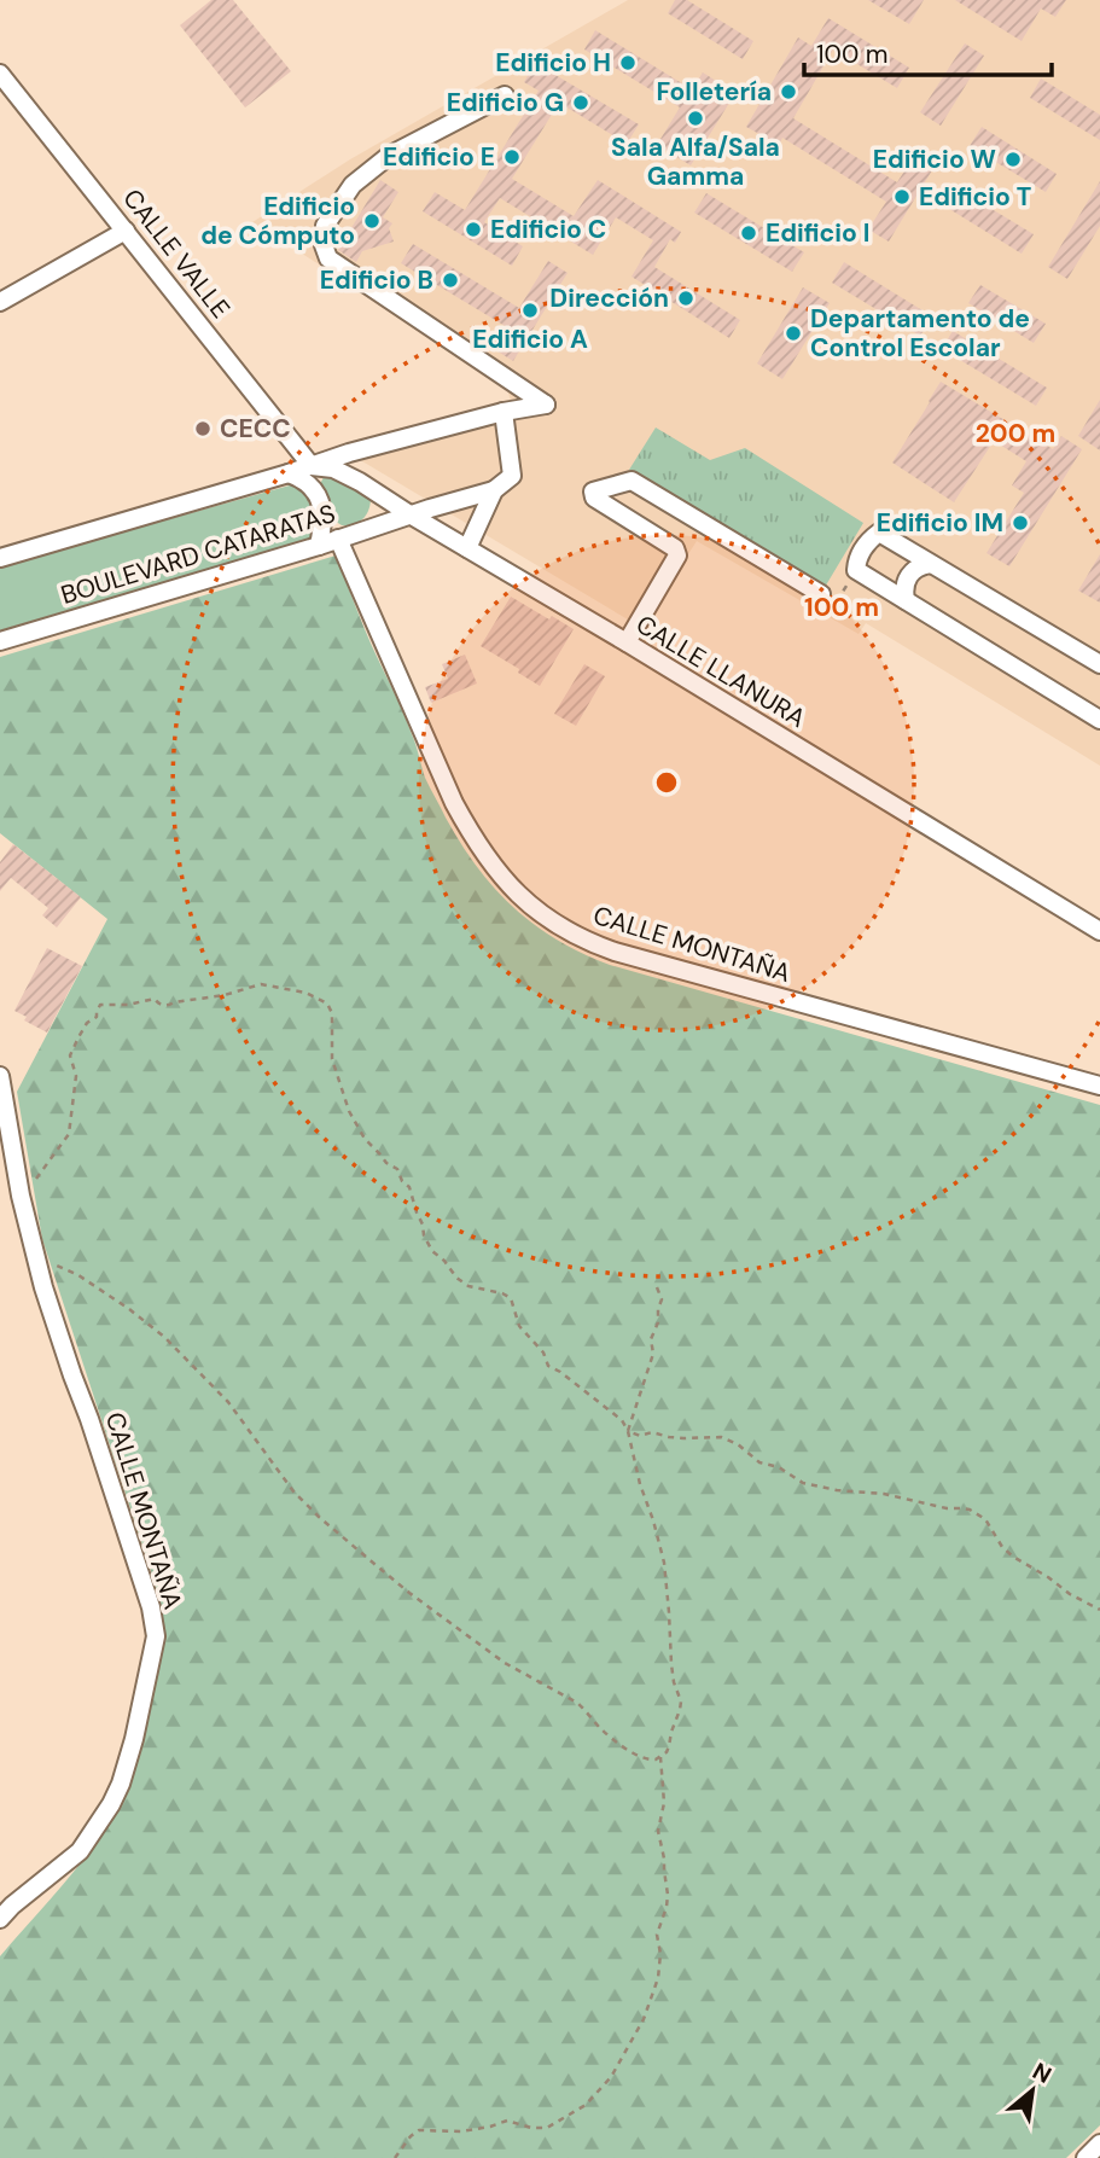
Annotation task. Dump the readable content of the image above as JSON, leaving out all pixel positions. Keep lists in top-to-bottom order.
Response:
{
  "streets": {
    "street": [
      "CALLE VALLE",
      "BOULEVARD CATARATAS",
      "CALLE LLANURA",
      "CALLE MONTAÑA"
    ]
  },
  "crossings": [
    ["CALLE VALLE", "BOULEVARD CATARATAS"],
    ["CALLE VALLE", "CALLE LLANURA"],
    ["BOULEVARD CATARATAS", "CALLE LLANURA"],
    ["BOULEVARD CATARATAS", "CALLE MONTAÑA"]
  ],
  "places": [
    "Edificio H",
    "Folletería",
    "Edificio G",
    "Sala Alfa/Sala Gamma",
    "Edificio E",
    "Edificio W",
    "Edificio T",
    "Edificio de Cómputo",
    "Edificio C",
    "Edificio I",
    "Edificio B",
    "Dirección",
    "Edificio A",
    "Departamento de Control Escolar",
    "CECC",
    "Edificio IM"
  ],
  "scale_bar": "100 m",
  "north": "top right",
  "rings": ["200 m", "100 m"]
}
